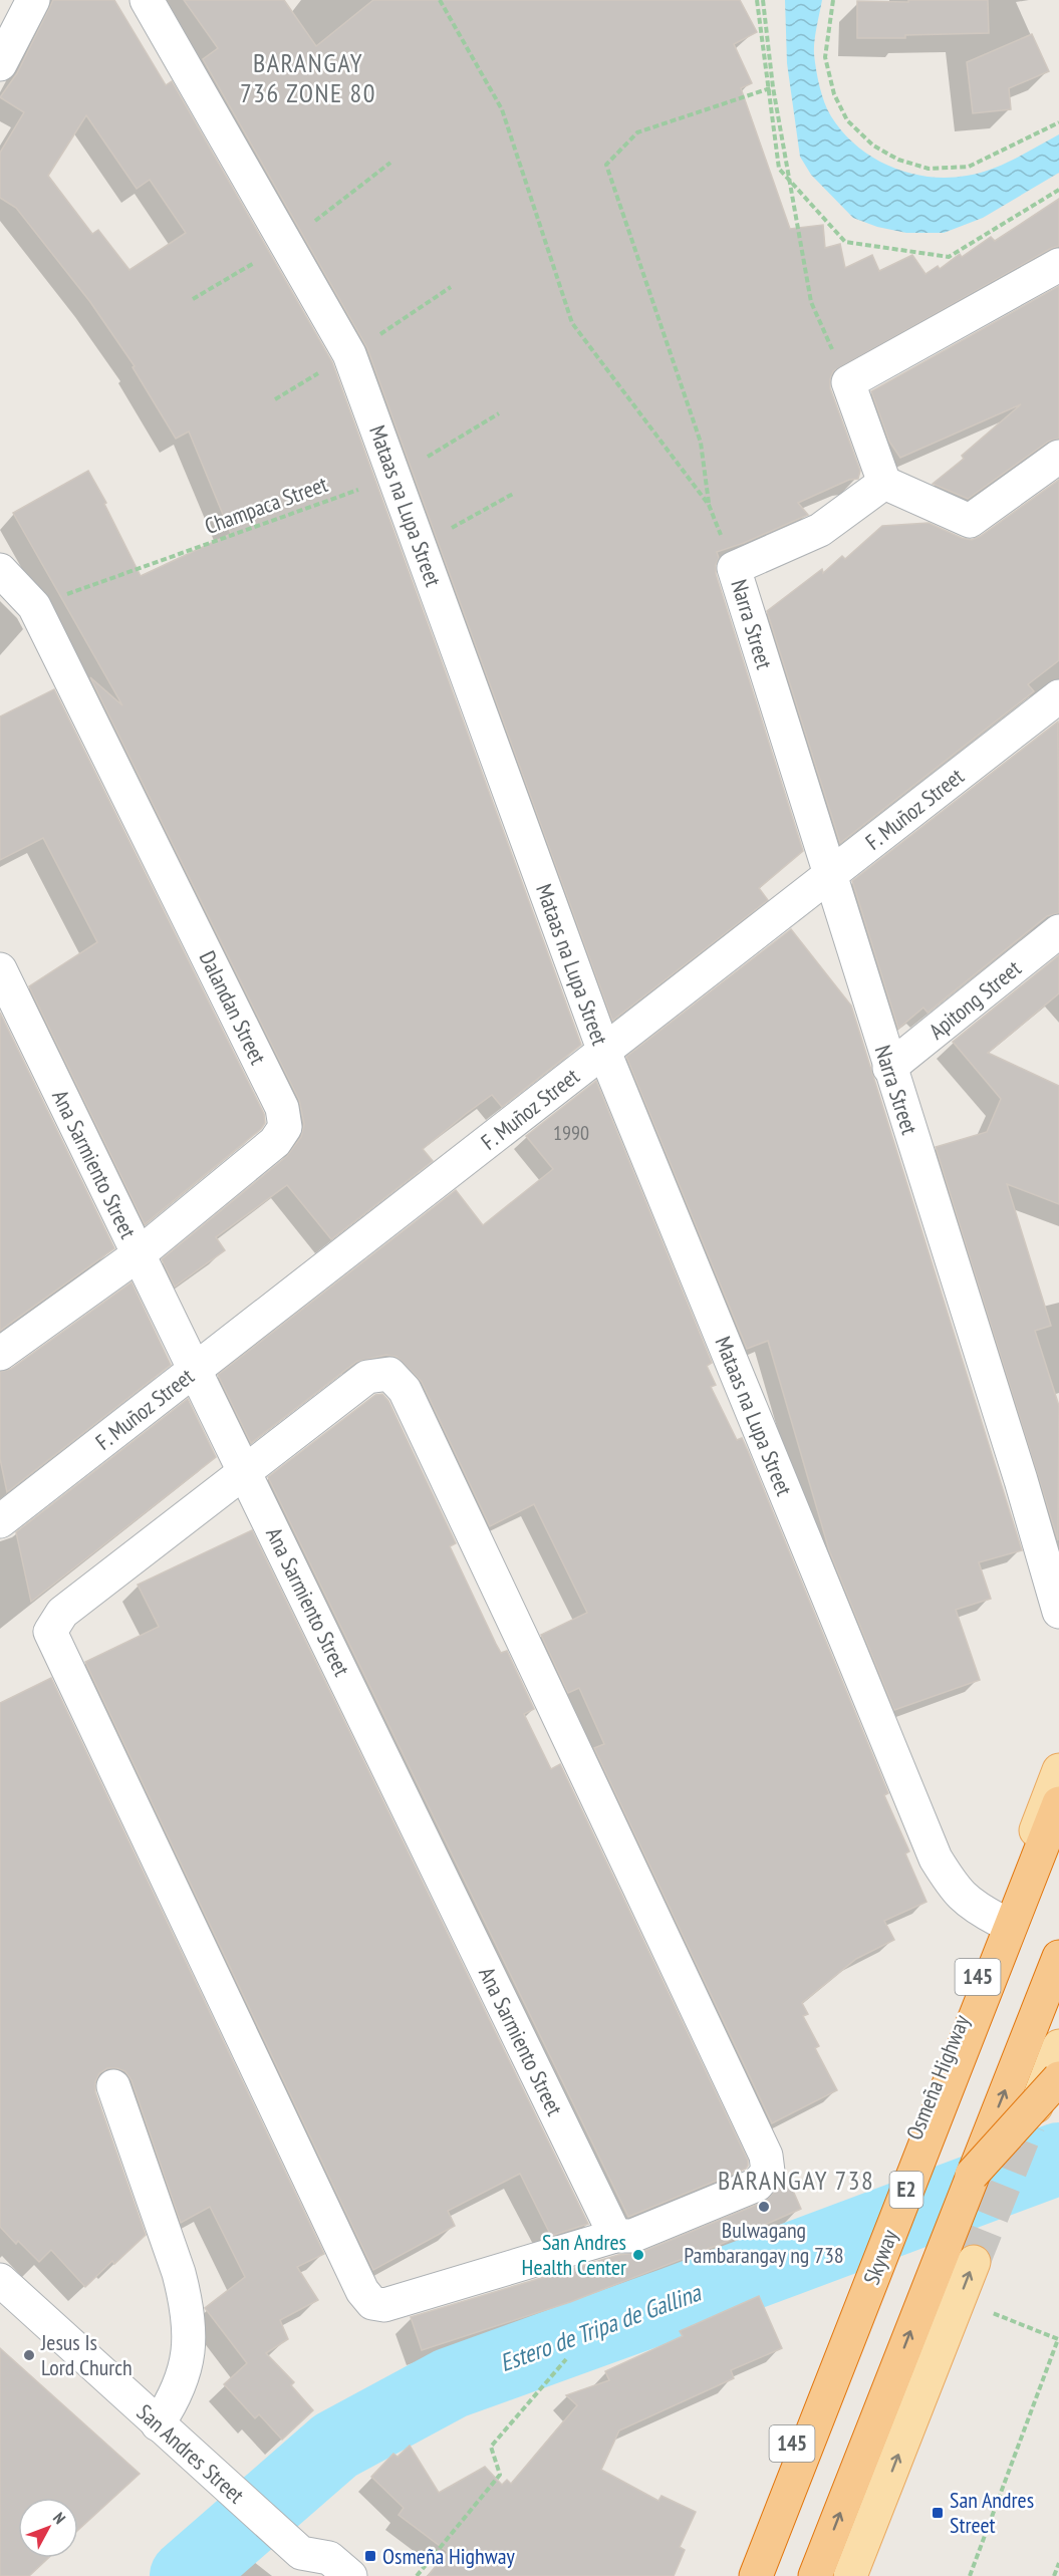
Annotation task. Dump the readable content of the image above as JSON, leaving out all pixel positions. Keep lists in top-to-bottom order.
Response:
{
  "streets": {
    "highway": ["E2", "Skyway"],
    "main road": ["145", "Osmeña Highway"],
    "street": [
      "Mataas na Lupa Street",
      "Narra Street",
      "F. Muñoz Street",
      "Apitong Street",
      "Dalandan Street",
      "Ana Sarmiento Street",
      "San Andres Street"
    ],
    "path": ["Champaca Street"]
  },
  "crossings": [
    ["Champaca Street", "Mataas na Lupa Street"],
    ["Champaca Street", "Dalandan Street"],
    ["Mataas na Lupa Street", "F. Muñoz Street"],
    ["Mataas na Lupa Street", "Osmeña Highway"],
    ["Narra Street", "F. Muñoz Street"],
    ["Narra Street", "Apitong Street"],
    ["F. Muñoz Street", "Ana Sarmiento Street"],
    ["Dalandan Street", "Ana Sarmiento Street"]
  ],
  "districts": ["BARANGAY 736 ZONE 80", "BARANGAY 738"],
  "water": ["Estero de Tripa de Gallina"],
  "places": {
    "other": ["Bulwagang Pambarangay ng 738", "San Andres Health Center", "Jesus Is Lord Church"],
    "transit": ["San Andres Street", "Osmeña Highway"]
  },
  "house_numbers": ["1990"],
  "north": "top right"
}
